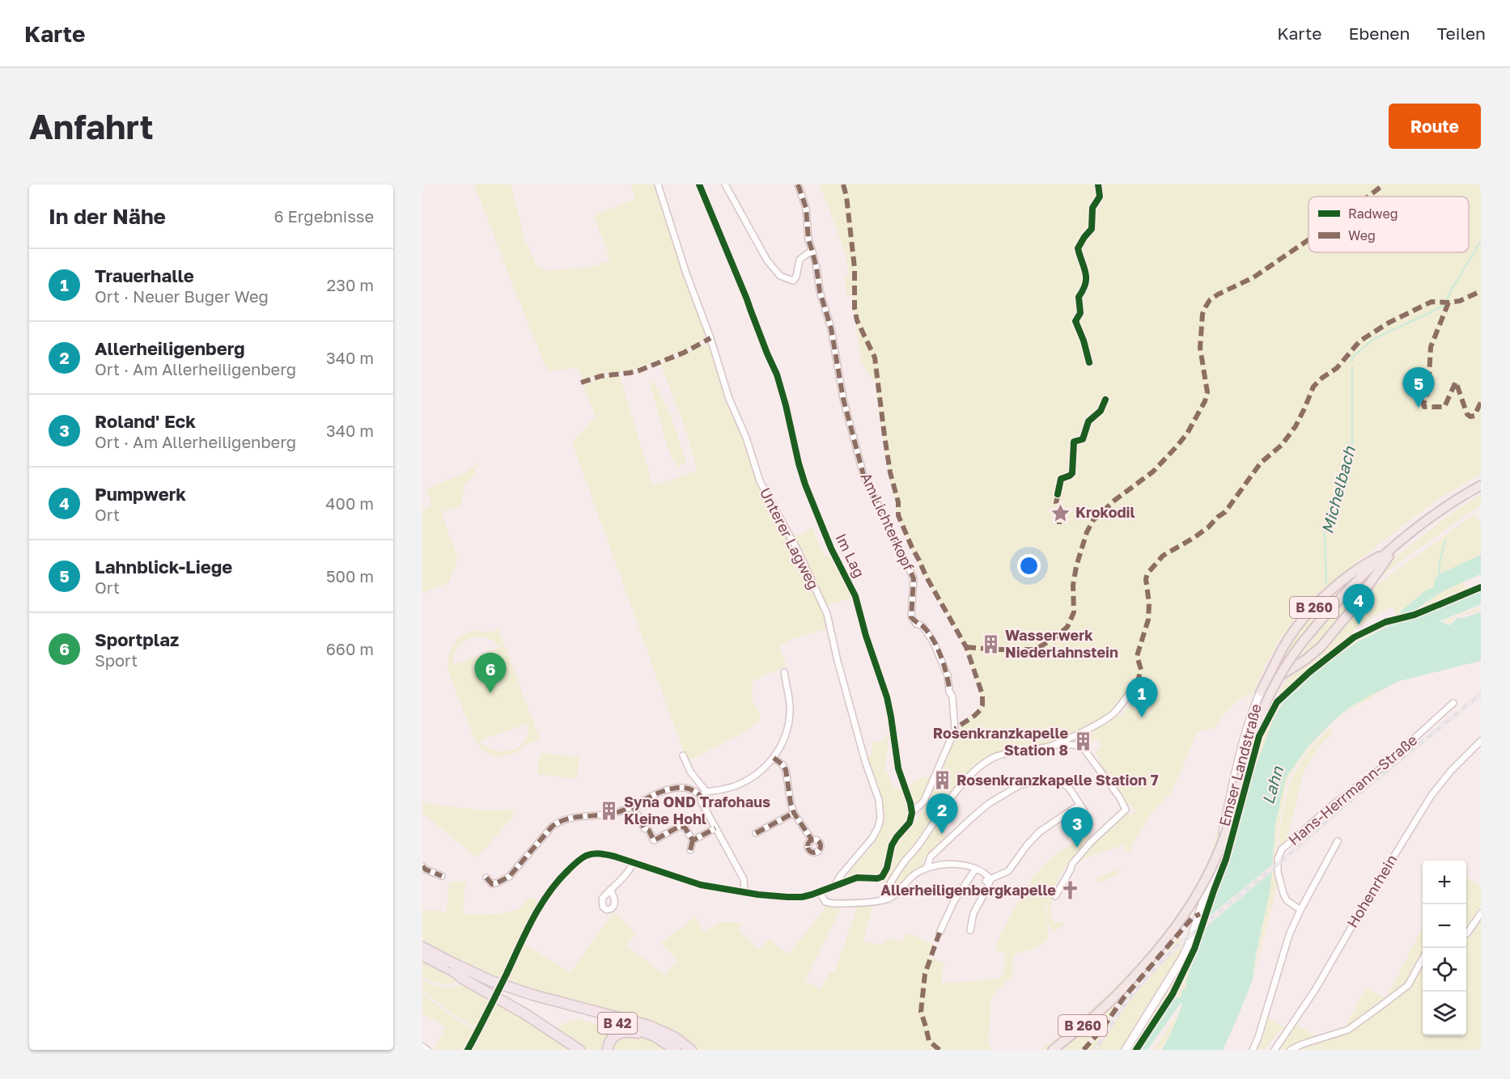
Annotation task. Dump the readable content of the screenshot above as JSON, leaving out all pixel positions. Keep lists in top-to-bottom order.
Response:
{
  "streets": {
    "highway": ["B 42"],
    "main road": ["B 260"],
    "street": [
      "Am Lichterkopf",
      "Unterer Lagweg",
      "Im Lag",
      "Emser Landstraße",
      "Hans-Herrmann-Straße",
      "Hohenrhein"
    ]
  },
  "crossings": [
    ["Am Lichterkopf", "Im Lag"],
    ["B 260", "Emser Landstraße"]
  ],
  "water": ["Michelbach", "Lahn"],
  "places": {
    "place": ["Krokodil"],
    "building": [
      "Wasserwerk Niederlahnstein",
      "Rosenkranzkapelle Station 8",
      "Rosenkranzkapelle Station 7",
      "Syna OND Trafohaus Kleine Hohl"
    ],
    "church": ["Allerheiligenbergkapelle"]
  },
  "legend": ["Radweg", "Weg"],
  "page": {
    "header": "Karte",
    "nav": ["Karte", "Ebenen", "Teilen"],
    "buttons": "Route",
    "title": "Anfahrt",
    "heading": ["In der Nähe", "6 Ergebnisse"],
    "list": [
      {
        "mark": "1",
        "name": "Trauerhalle",
        "note": "Ort · Neuer Buger Weg",
        "value": "230 m"
      },
      {
        "mark": "2",
        "name": "Allerheiligenberg",
        "note": "Ort · Am Allerheiligenberg",
        "value": "340 m"
      },
      {
        "mark": "3",
        "name": "Roland' Eck",
        "note": "Ort · Am Allerheiligenberg",
        "value": "340 m"
      },
      {
        "mark": "4",
        "name": "Pumpwerk",
        "note": "Ort",
        "value": "400 m"
      },
      {
        "mark": "5",
        "name": "Lahnblick-Liege",
        "note": "Ort",
        "value": "500 m"
      },
      {
        "mark": "6",
        "name": "Sportplaz",
        "note": "Sport",
        "value": "660 m"
      }
    ],
    "pins": [
      "5",
      "4",
      "6",
      "1",
      "2",
      "3"
    ],
    "map_buttons": ["+", "−"]
  }
}
